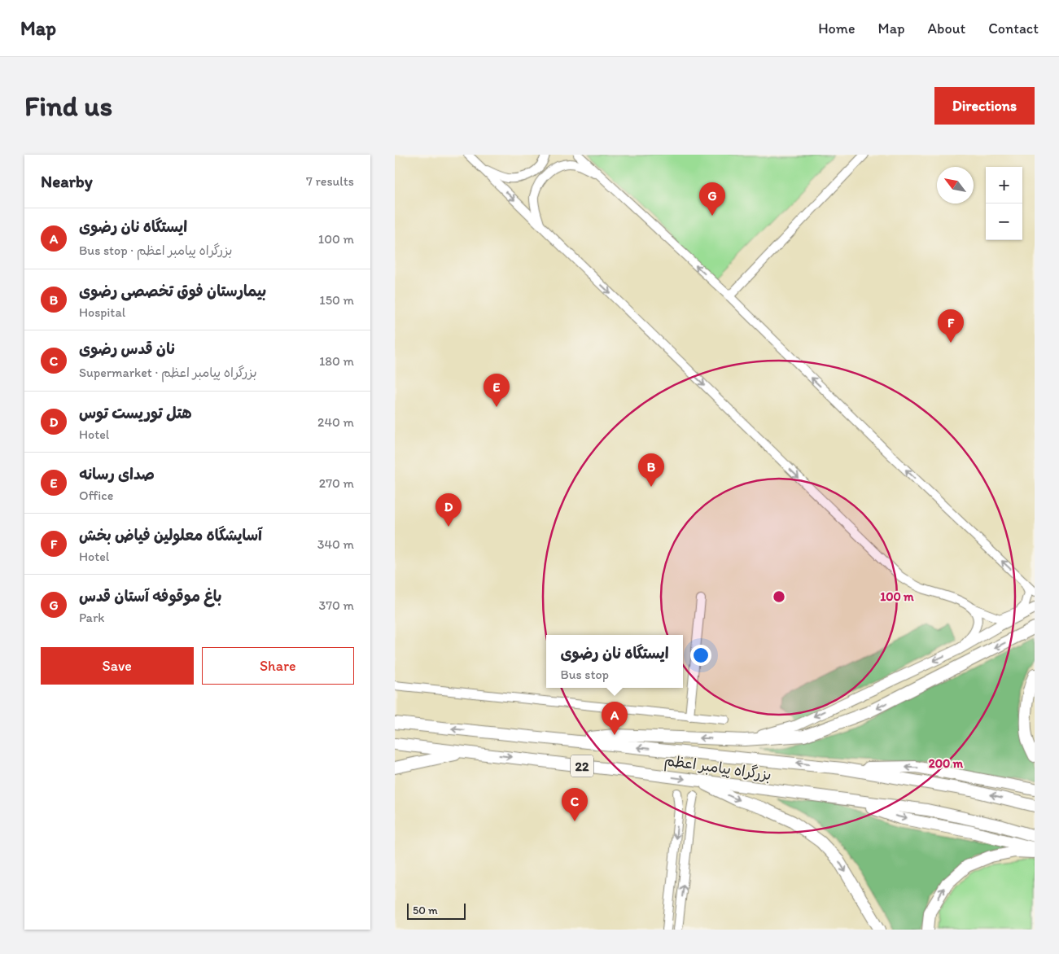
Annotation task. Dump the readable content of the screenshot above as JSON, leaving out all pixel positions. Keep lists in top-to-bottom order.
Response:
{
  "streets": {
    "highway": ["22", "بزرگراه پیامبر اعظم"]
  },
  "scale_bar": "50 m",
  "north": "top left",
  "page": {
    "header": "Map",
    "nav": [
      "Home",
      "Map",
      "About",
      "Contact"
    ],
    "buttons": [
      "Directions",
      ["Save", "Share"]
    ],
    "title": "Find us",
    "heading": ["Nearby", "7 results"],
    "map_buttons": ["+", "−"],
    "pins": [
      "G",
      "F",
      "E",
      "B",
      "D",
      "A",
      "C"
    ],
    "list": [
      {
        "mark": "A",
        "name": "ایستگاه نان رضوی",
        "note": "Bus stop · بزرگراه پیامبر اعظم",
        "value": "100 m"
      },
      {
        "mark": "B",
        "name": "بیمارستان فوق تخصصی رضوی",
        "note": "Hospital",
        "value": "150 m"
      },
      {
        "mark": "C",
        "name": "نان قدس رضوی",
        "note": "Supermarket · بزرگراه پیامبر اعظم",
        "value": "180 m"
      },
      {
        "mark": "D",
        "name": "هتل توریست توس",
        "note": "Hotel",
        "value": "240 m"
      },
      {
        "mark": "E",
        "name": "صدای رسانه",
        "note": "Office",
        "value": "270 m"
      },
      {
        "mark": "F",
        "name": "آسایشگاه معلولین فیاض بخش",
        "note": "Hotel",
        "value": "340 m"
      },
      {
        "mark": "G",
        "name": "باغ موقوفه آستان قدس",
        "note": "Park",
        "value": "370 m"
      }
    ],
    "popup": ["ایستگاه نان رضوی", "Bus stop"],
    "scale": "50 m"
  },
  "rings": ["100 m", "200 m"]
}
